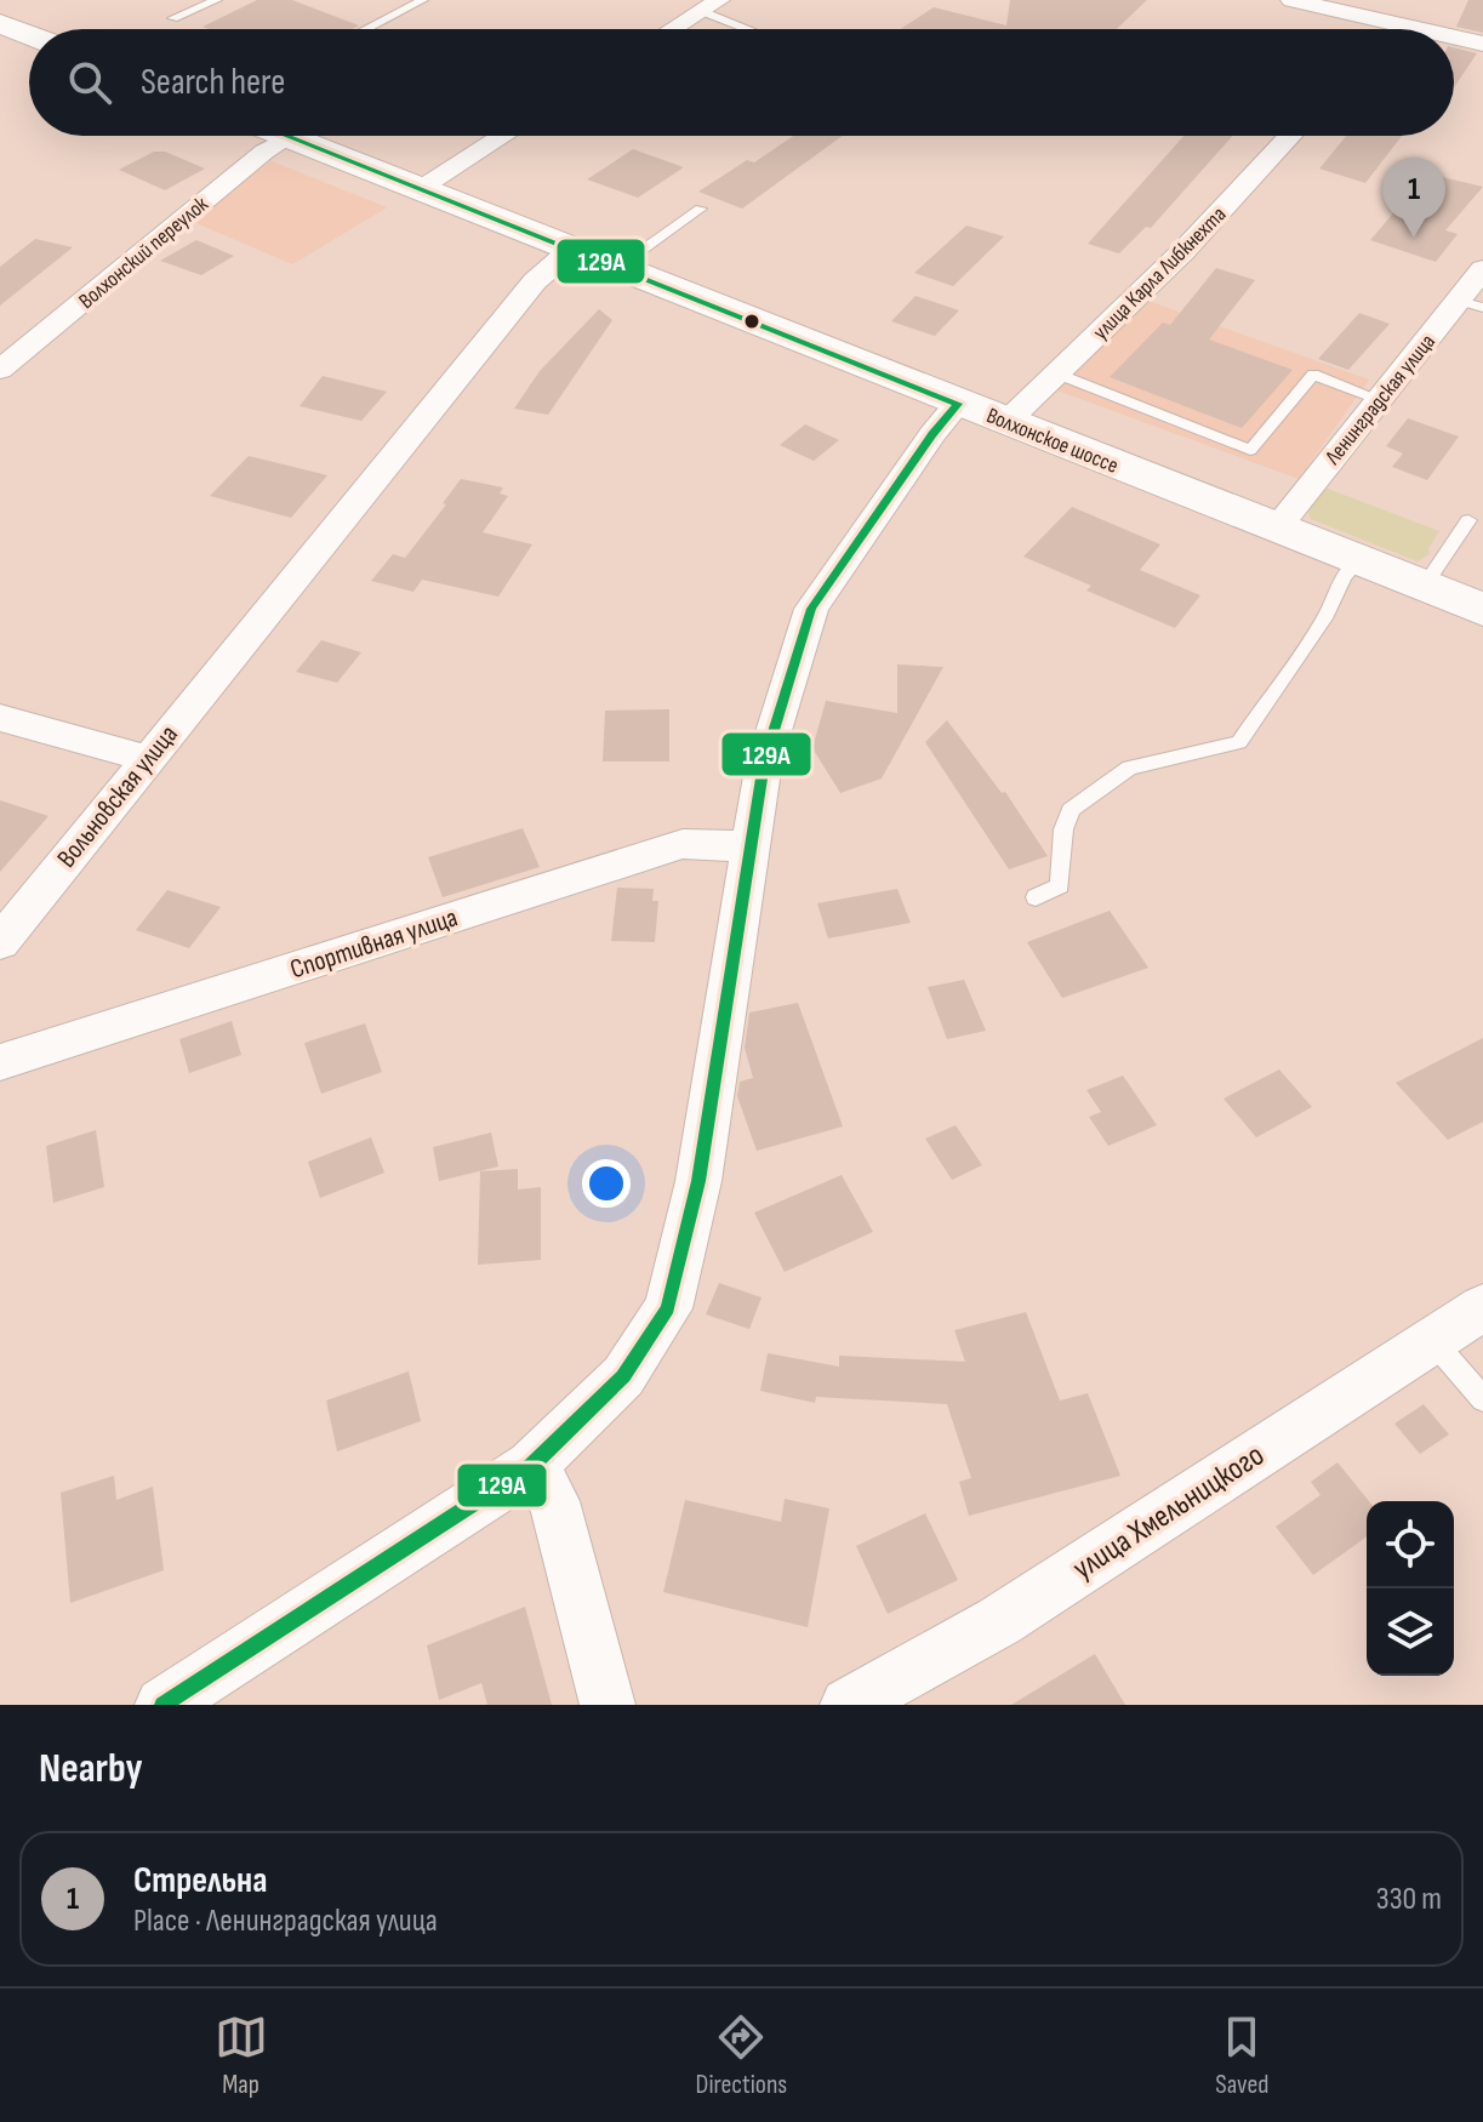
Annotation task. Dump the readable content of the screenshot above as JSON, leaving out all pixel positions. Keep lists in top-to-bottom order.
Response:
{
  "streets": {
    "main road": ["Волхонское шоссе"],
    "street": [
      "Волхонский переулок",
      "улица Карла Либкнехта",
      "Ленинградская улица",
      "Вольновская улица",
      "Спортивная улица",
      "улица Хмельницкого"
    ]
  },
  "crossings": [
    ["Волхонский переулок", "Волхонское шоссе"],
    ["улица Карла Либкнехта", "Волхонское шоссе"],
    ["Ленинградская улица", "Волхонское шоссе"],
    ["Волхонское шоссе", "Вольновская улица"]
  ],
  "lines": ["transit line 129А"],
  "page": {
    "search": "Search here",
    "pins": "1",
    "heading": "Nearby",
    "list": [
      {
        "mark": "1",
        "name": "Стрельна",
        "note": "Place · Ленинградская улица",
        "value": "330 m"
      }
    ],
    "nav": ["Map", "Directions", "Saved"]
  }
}
